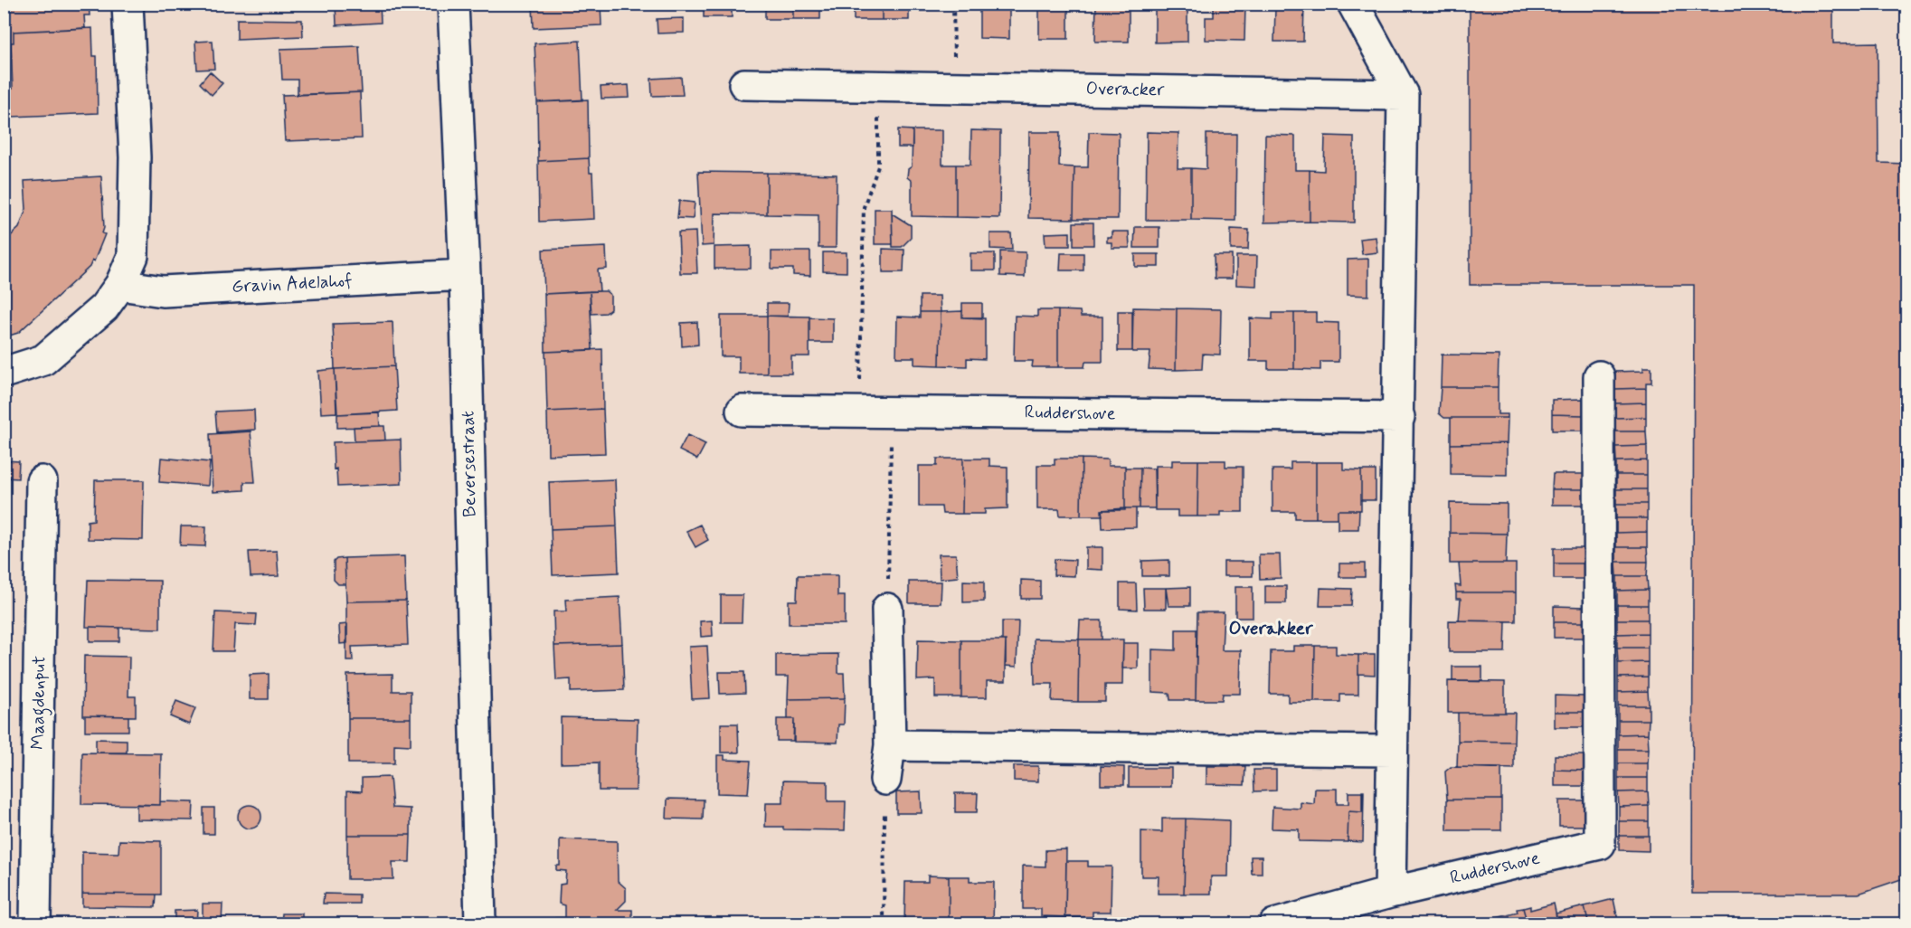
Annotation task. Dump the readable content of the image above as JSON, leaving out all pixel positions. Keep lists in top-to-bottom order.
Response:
{
  "streets": {
    "street": [
      "Overacker",
      "Gravin Adelahof",
      "Ruddershove",
      "Beversestraat",
      "Maagdenput"
    ]
  },
  "crossings": [
    ["Gravin Adelahof", "Beversestraat"]
  ],
  "districts": ["Overakker"]
}
